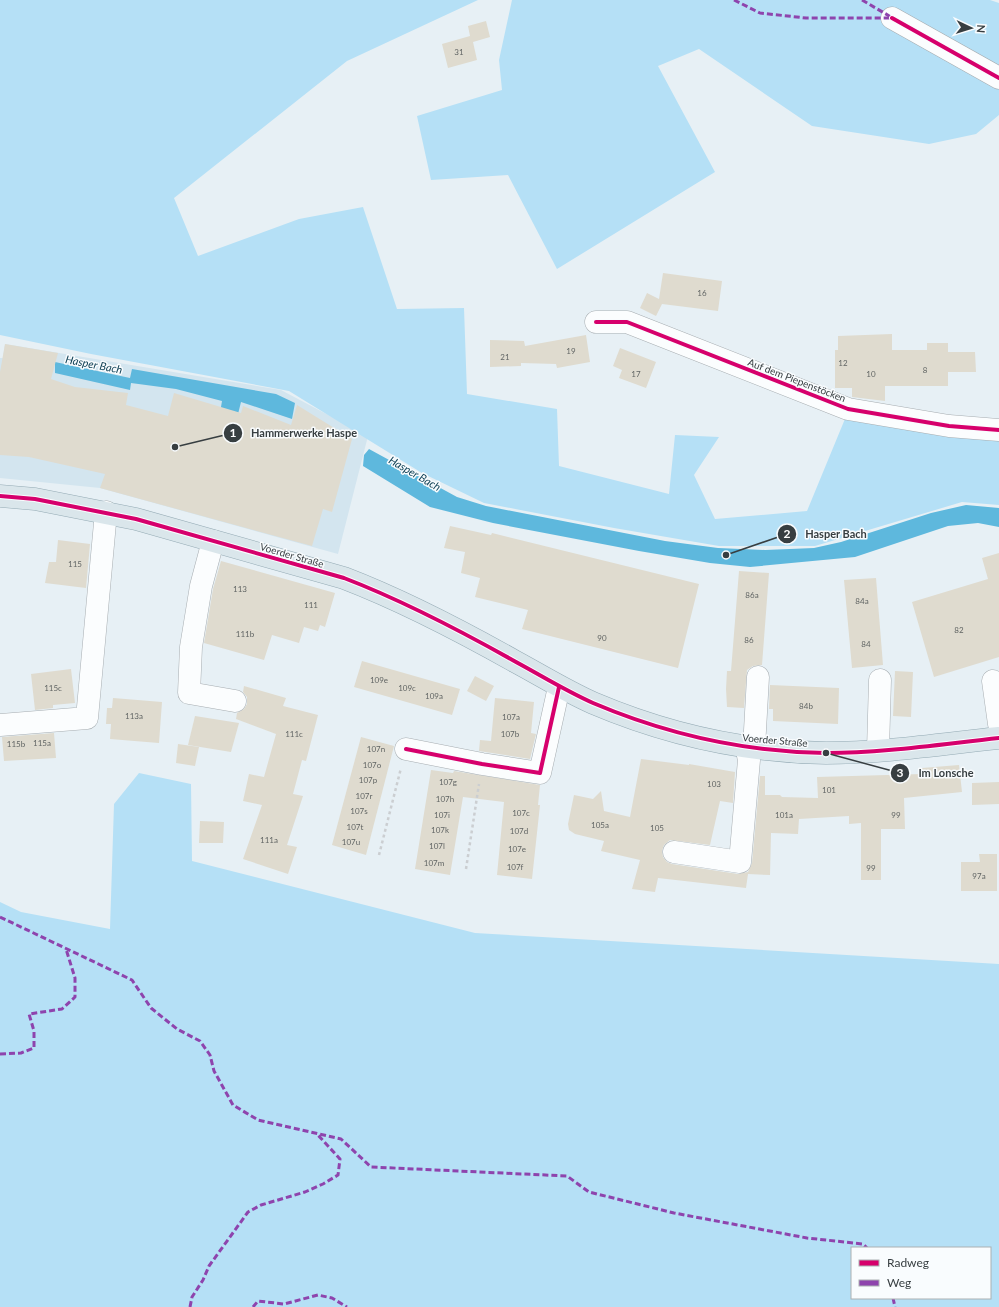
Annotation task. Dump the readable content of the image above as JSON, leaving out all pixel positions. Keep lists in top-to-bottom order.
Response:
{
  "streets": {
    "main road": ["Voerder Straße"],
    "street": ["Auf dem Piepenstöcken"]
  },
  "water": ["Hasper Bach"],
  "places": ["Hammerwerke Haspe", "Hasper Bach", "Im Lonsche"],
  "house_numbers": [
    "31",
    "16",
    "19",
    "21",
    "12",
    "8",
    "17",
    "10",
    "115",
    "113",
    "86a",
    "84a",
    "111",
    "82",
    "111b",
    "90",
    "86",
    "84",
    "109e",
    "115c",
    "109c",
    "109a",
    "84b",
    "113a",
    "107a",
    "111c",
    "107b",
    "115a",
    "115b",
    "107n",
    "107o",
    "107p",
    "107g",
    "103",
    "101",
    "107r",
    "107h",
    "107s",
    "107c",
    "107i",
    "101a",
    "99",
    "105a",
    "107t",
    "105",
    "107k",
    "107d",
    "111a",
    "107u",
    "107l",
    "107e",
    "107m",
    "107f",
    "99",
    "97a"
  ],
  "legend": ["Radweg", "Weg"],
  "north": "right"
}
